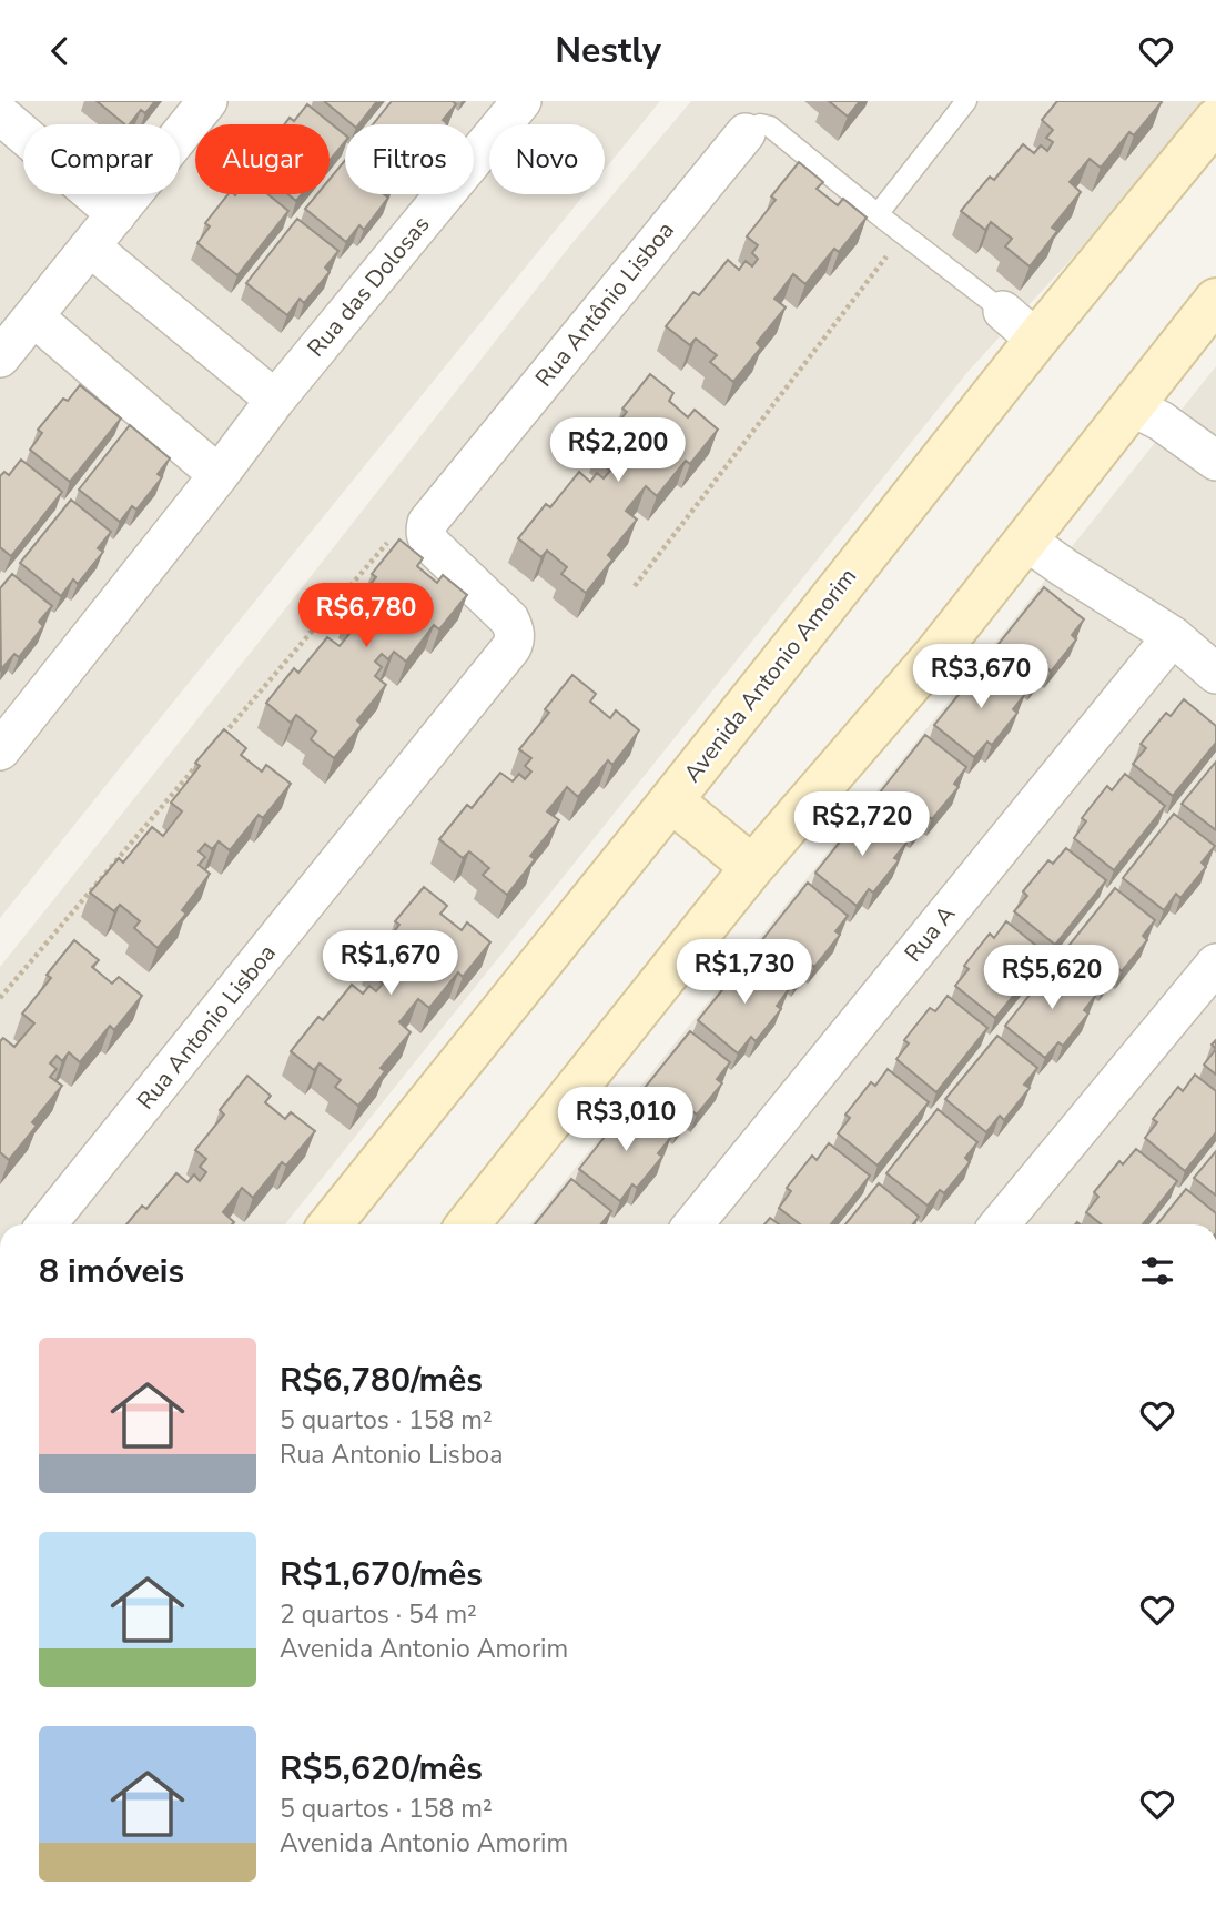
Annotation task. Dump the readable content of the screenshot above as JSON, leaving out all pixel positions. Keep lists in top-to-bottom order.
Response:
{
  "streets": {
    "street": [
      "Rua das Dolosas",
      "Rua Antônio Lisboa",
      "Avenida Antonio Amorim",
      "Rua A",
      "Rua Antonio Lisboa"
    ]
  },
  "crossings": [
    ["Rua Antônio Lisboa", "Rua Antonio Lisboa"]
  ],
  "page": {
    "header": "Nestly",
    "chip": [
      "Comprar",
      "Alugar",
      "Filtros",
      "Novo"
    ],
    "price": [
      "R$2,200",
      "R$6,780",
      "R$3,670",
      "R$2,720",
      "R$1,670",
      "R$1,730",
      "R$5,620",
      "R$3,010"
    ],
    "heading": "8 imóveis",
    "list": [
      {
        "name": "R$6,780/mês",
        "note": "5 quartos · 158 m² · Rua Antonio Lisboa"
      },
      {
        "name": "R$1,670/mês",
        "note": "2 quartos · 54 m² · Avenida Antonio Amorim"
      },
      {
        "name": "R$5,620/mês",
        "note": "5 quartos · 158 m² · Avenida Antonio Amorim"
      }
    ]
  }
}
